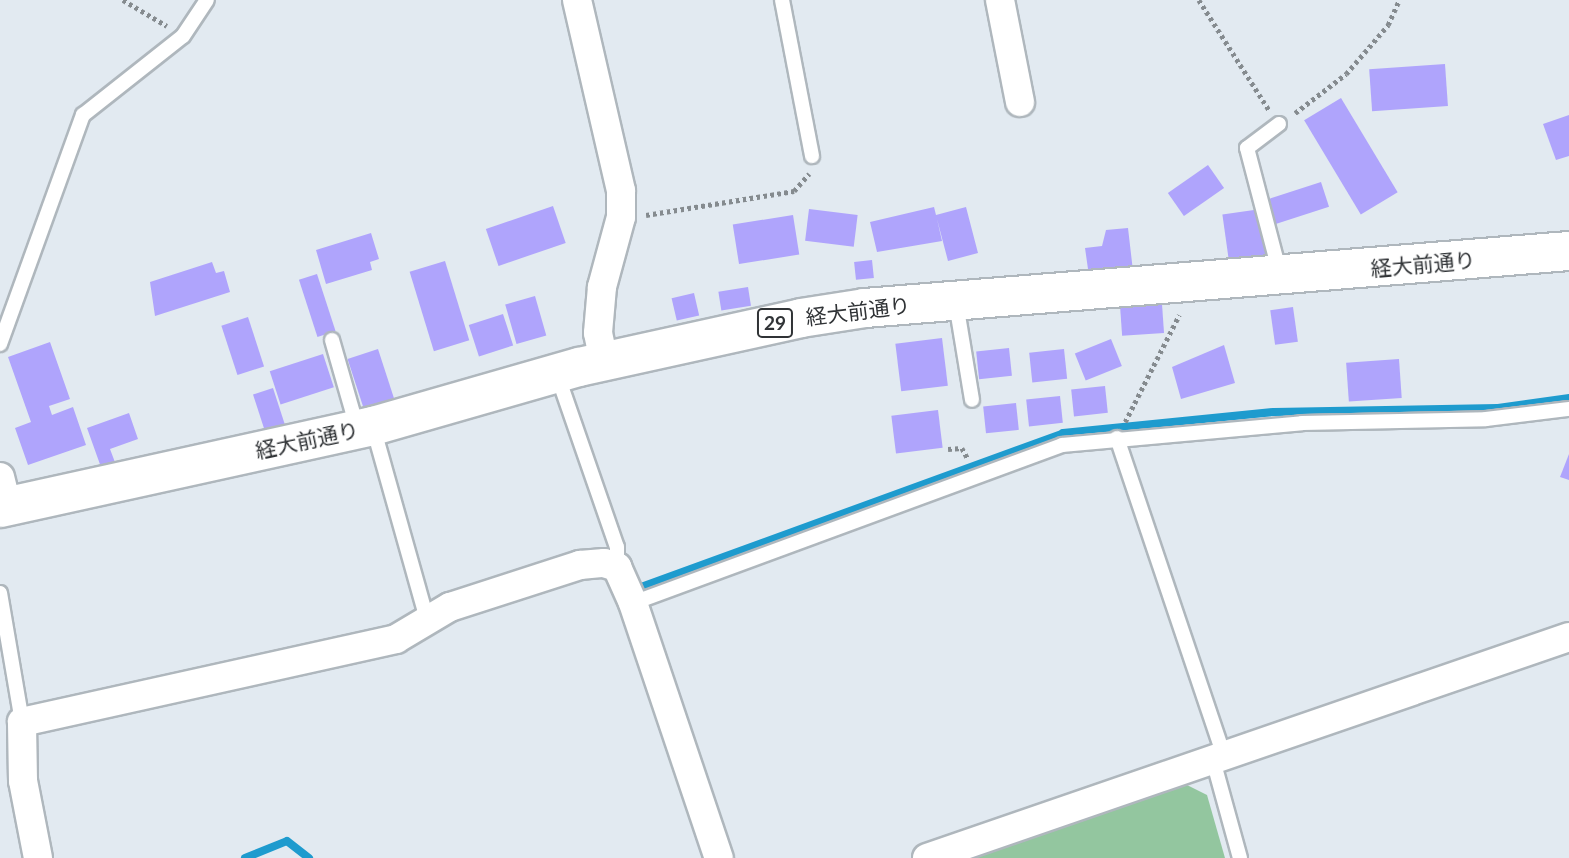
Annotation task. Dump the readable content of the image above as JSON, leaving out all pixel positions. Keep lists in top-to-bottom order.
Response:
{
  "streets": {
    "main road": ["経大前通り", "29"]
  }
}
